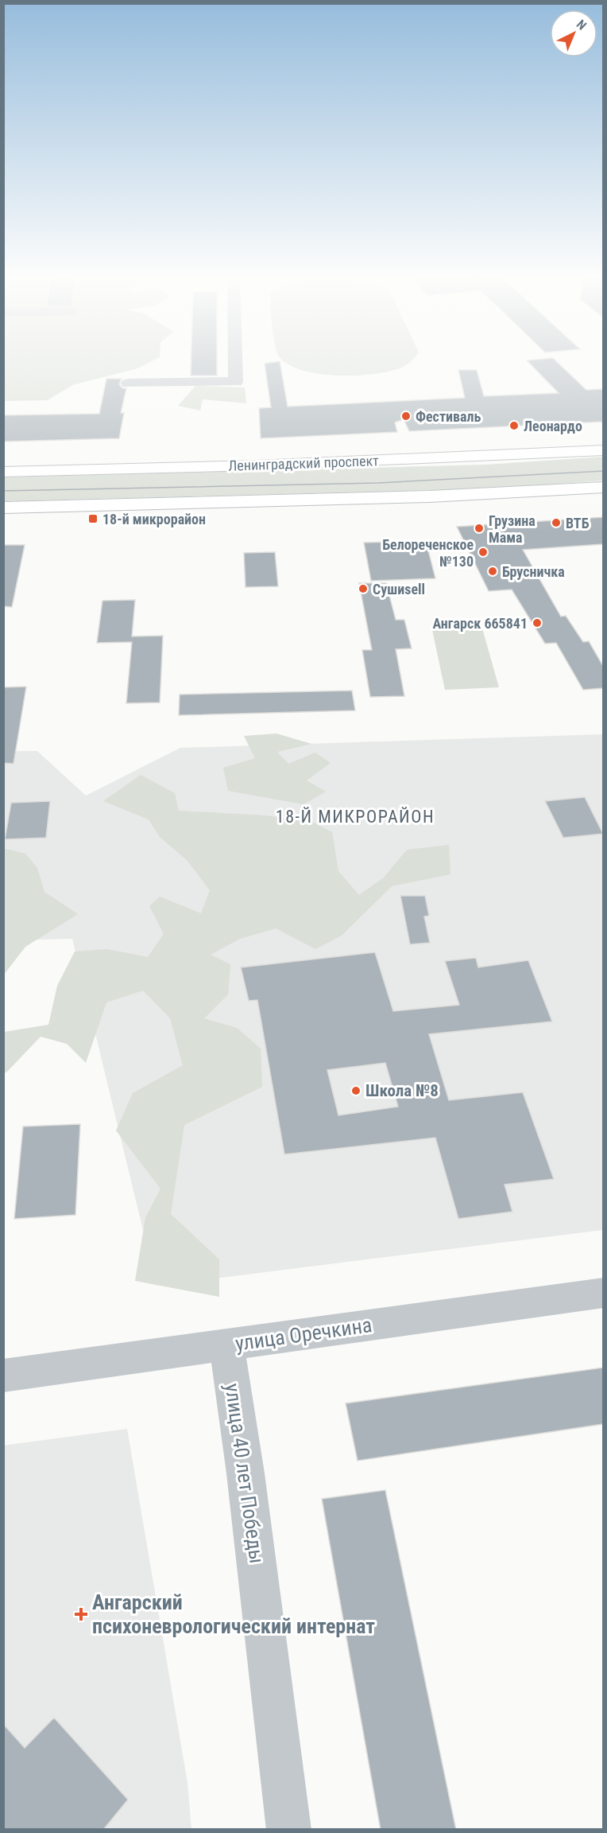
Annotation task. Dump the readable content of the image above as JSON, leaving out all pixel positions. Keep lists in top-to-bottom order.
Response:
{
  "streets": {
    "main road": ["Ленинградский проспект"],
    "street": ["улица Оречкина", "улица 40 лет Победы"]
  },
  "crossings": [
    ["улица Оречкина", "улица 40 лет Победы"]
  ],
  "districts": ["18-Й МИКРОРАЙОН"],
  "places": {
    "other": [
      "Фестиваль",
      "Леонардо",
      "ВТБ",
      "Грузина Мама",
      "Белореченское №130",
      "Брусничка",
      "Сушиsell",
      "Ангарск 665841",
      "Школа №8"
    ],
    "transit": ["18-й микрорайон"],
    "health": ["Ангарский психоневрологический интернат"]
  },
  "north": "top right"
}
